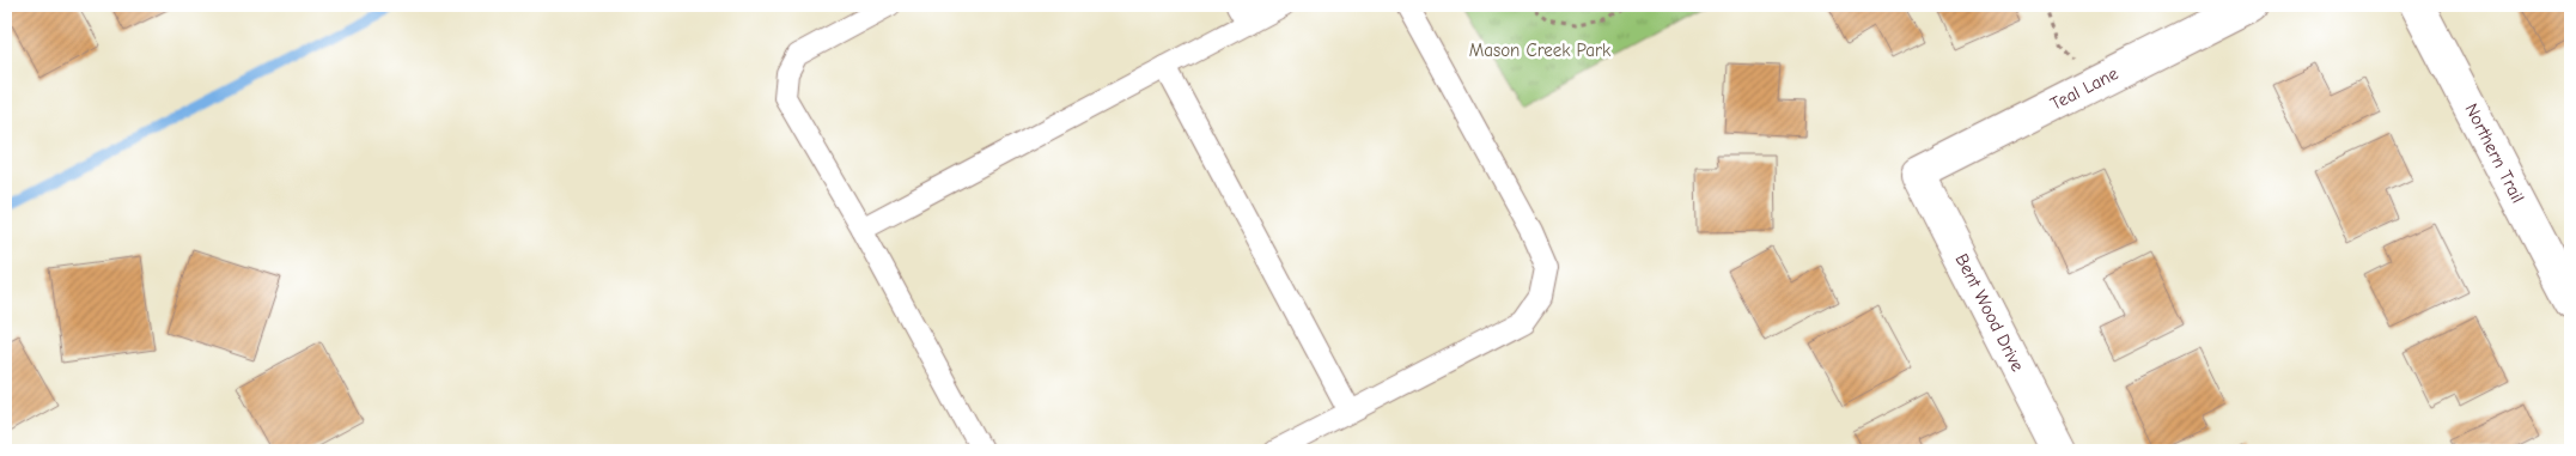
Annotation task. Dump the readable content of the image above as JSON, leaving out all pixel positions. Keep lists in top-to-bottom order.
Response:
{
  "streets": {
    "street": ["Teal Lane", "Northern Trail", "Bent Wood Drive"]
  },
  "crossings": [
    ["Teal Lane", "Bent Wood Drive"]
  ],
  "parks": ["Mason Creek Park"]
}
